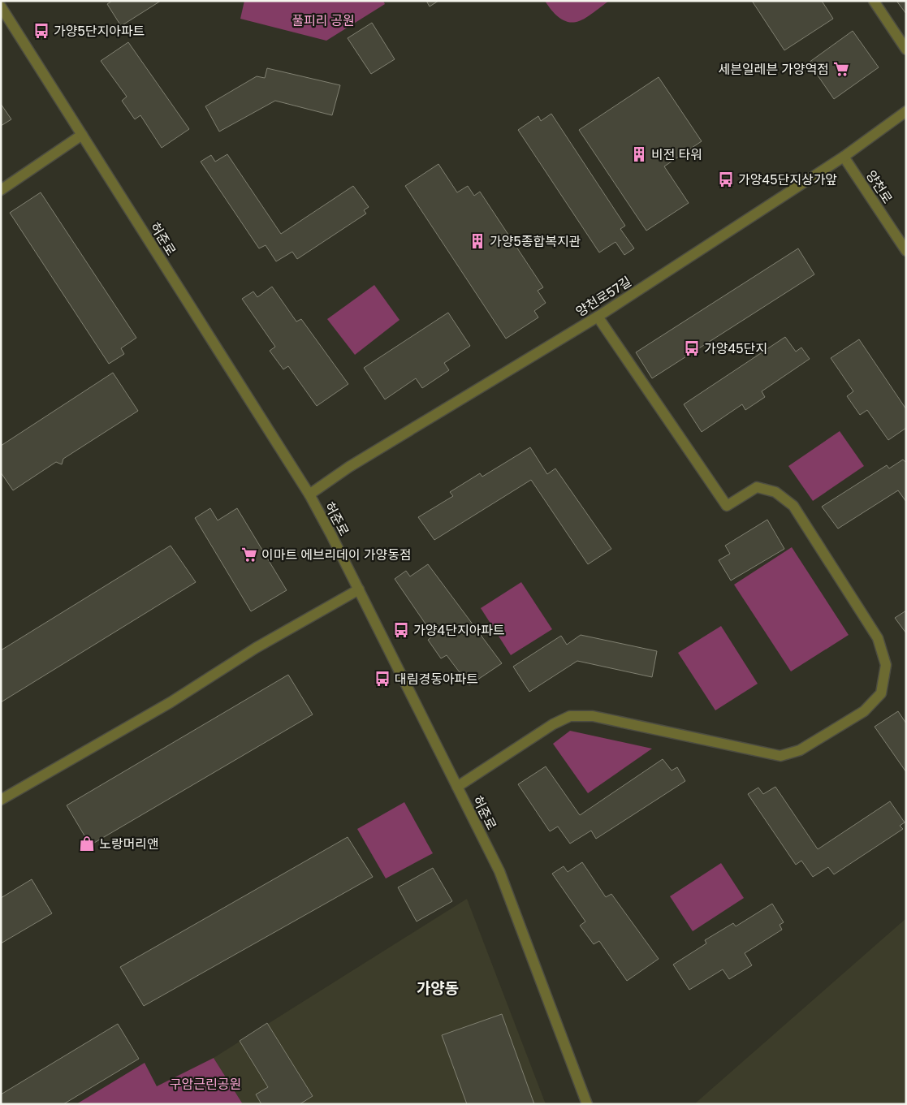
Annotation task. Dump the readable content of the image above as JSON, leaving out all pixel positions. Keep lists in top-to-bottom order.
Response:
{
  "streets": {
    "street": ["양천로", "허준로", "양천로57길"]
  },
  "crossings": [
    ["양천로", "양천로57길"],
    ["허준로", "양천로57길"]
  ],
  "districts": ["가양동"],
  "parks": ["풀피리 공원", "구암근린공원"],
  "places": {
    "bus stop": [
      "가양5단지아파트",
      "가양45단지상가앞",
      "가양45단지",
      "가양4단지아파트",
      "대림경동아파트"
    ],
    "supermarket": ["세븐일레븐 가양역점", "이마트 에브리데이 가양동점"],
    "building": ["비전 타워", "가양5종합복지관"],
    "shop": ["노랑머리앤"]
  }
}
